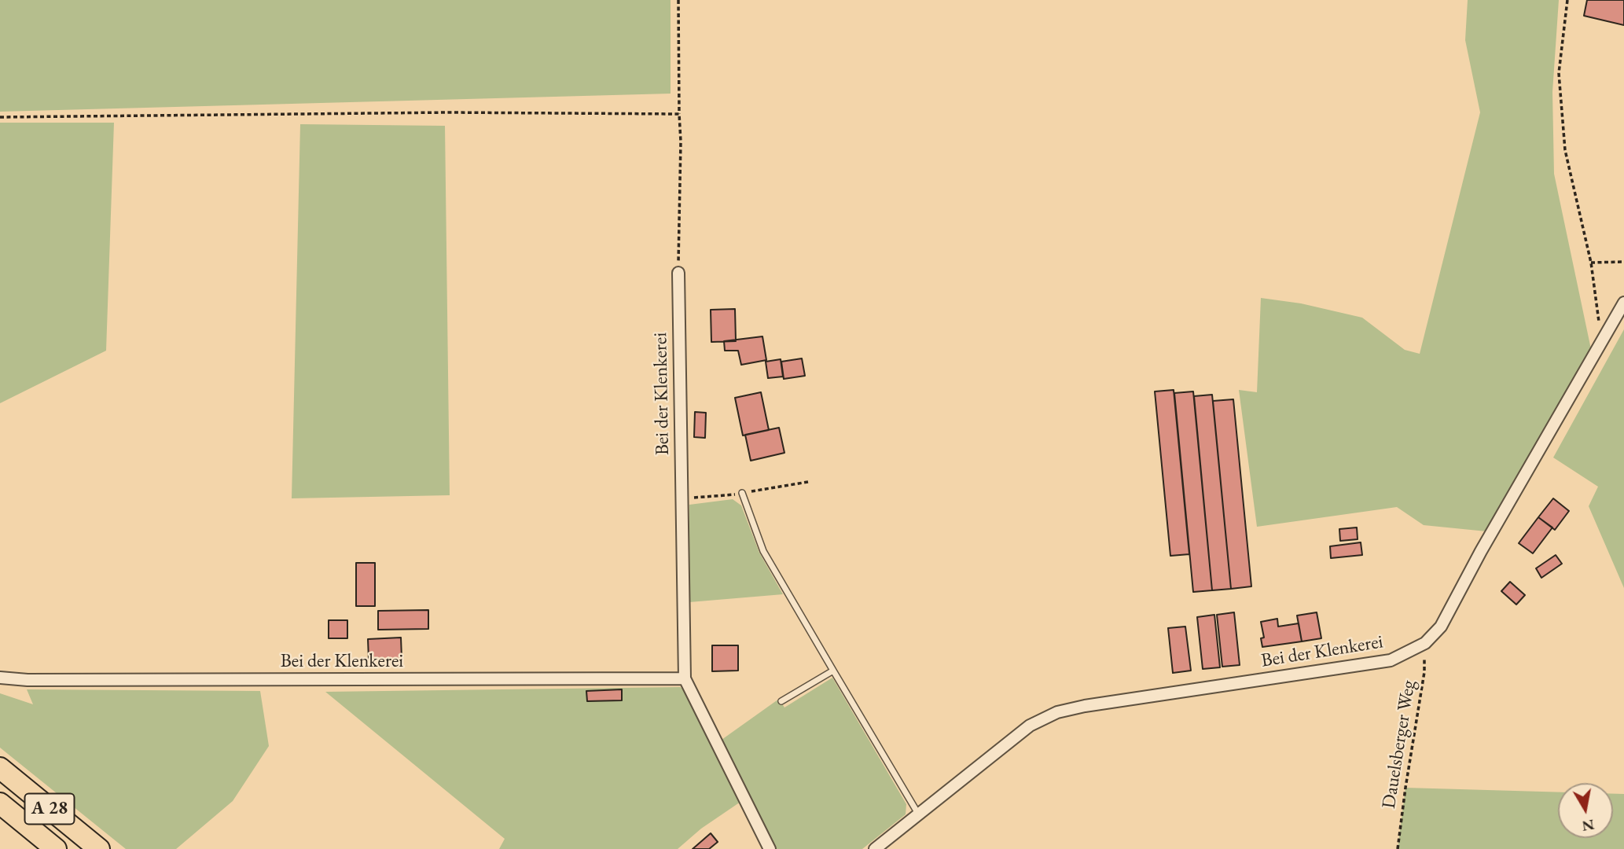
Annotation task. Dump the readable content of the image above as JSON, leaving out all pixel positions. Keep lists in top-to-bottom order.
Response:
{
  "streets": {
    "highway": ["A 28"],
    "street": ["Bei der Klenkerei"],
    "path": ["Dauelsberger Weg"]
  },
  "crossings": [
    ["Bei der Klenkerei", "Dauelsberger Weg"]
  ],
  "north": "bottom"
}
